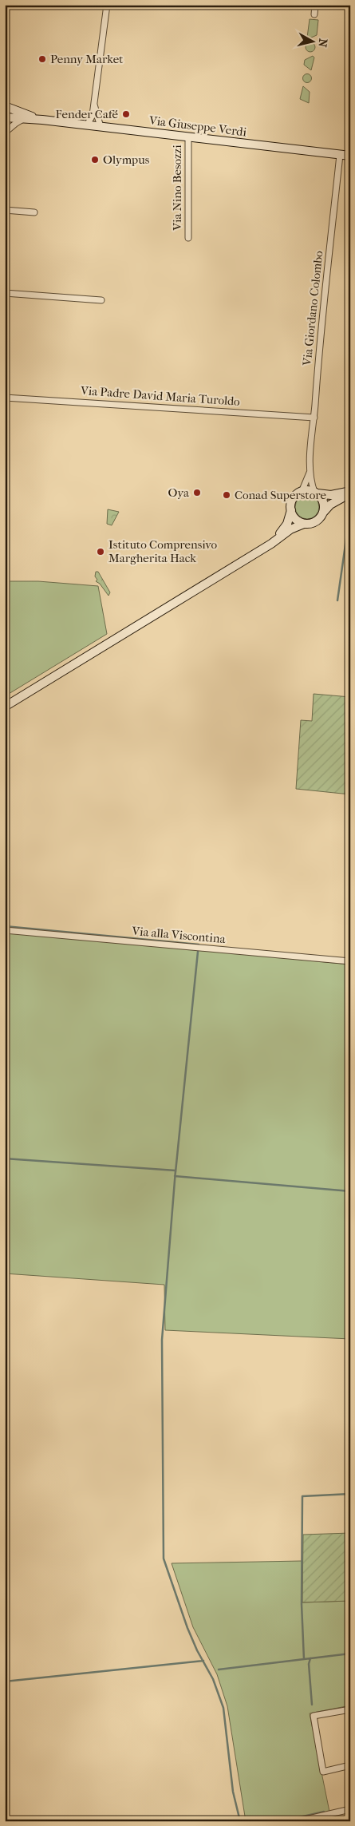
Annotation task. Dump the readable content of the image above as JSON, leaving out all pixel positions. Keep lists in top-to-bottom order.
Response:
{
  "streets": {
    "main road": ["Via Giuseppe Verdi"],
    "street": [
      "Via Nino Besozzi",
      "Via Giordano Colombo",
      "Via Padre David Maria Turoldo",
      "Via alla Viscontina"
    ]
  },
  "crossings": [
    ["Via Giuseppe Verdi", "Via Nino Besozzi"],
    ["Via Giuseppe Verdi", "Via Giordano Colombo"],
    ["Via Giordano Colombo", "Via Padre David Maria Turoldo"]
  ],
  "places": [
    "Penny Market",
    "Fender Café",
    "Olympus",
    "Oya",
    "Conad Superstore",
    "Istituto Comprensivo Margherita Hack"
  ],
  "north": "right"
}
